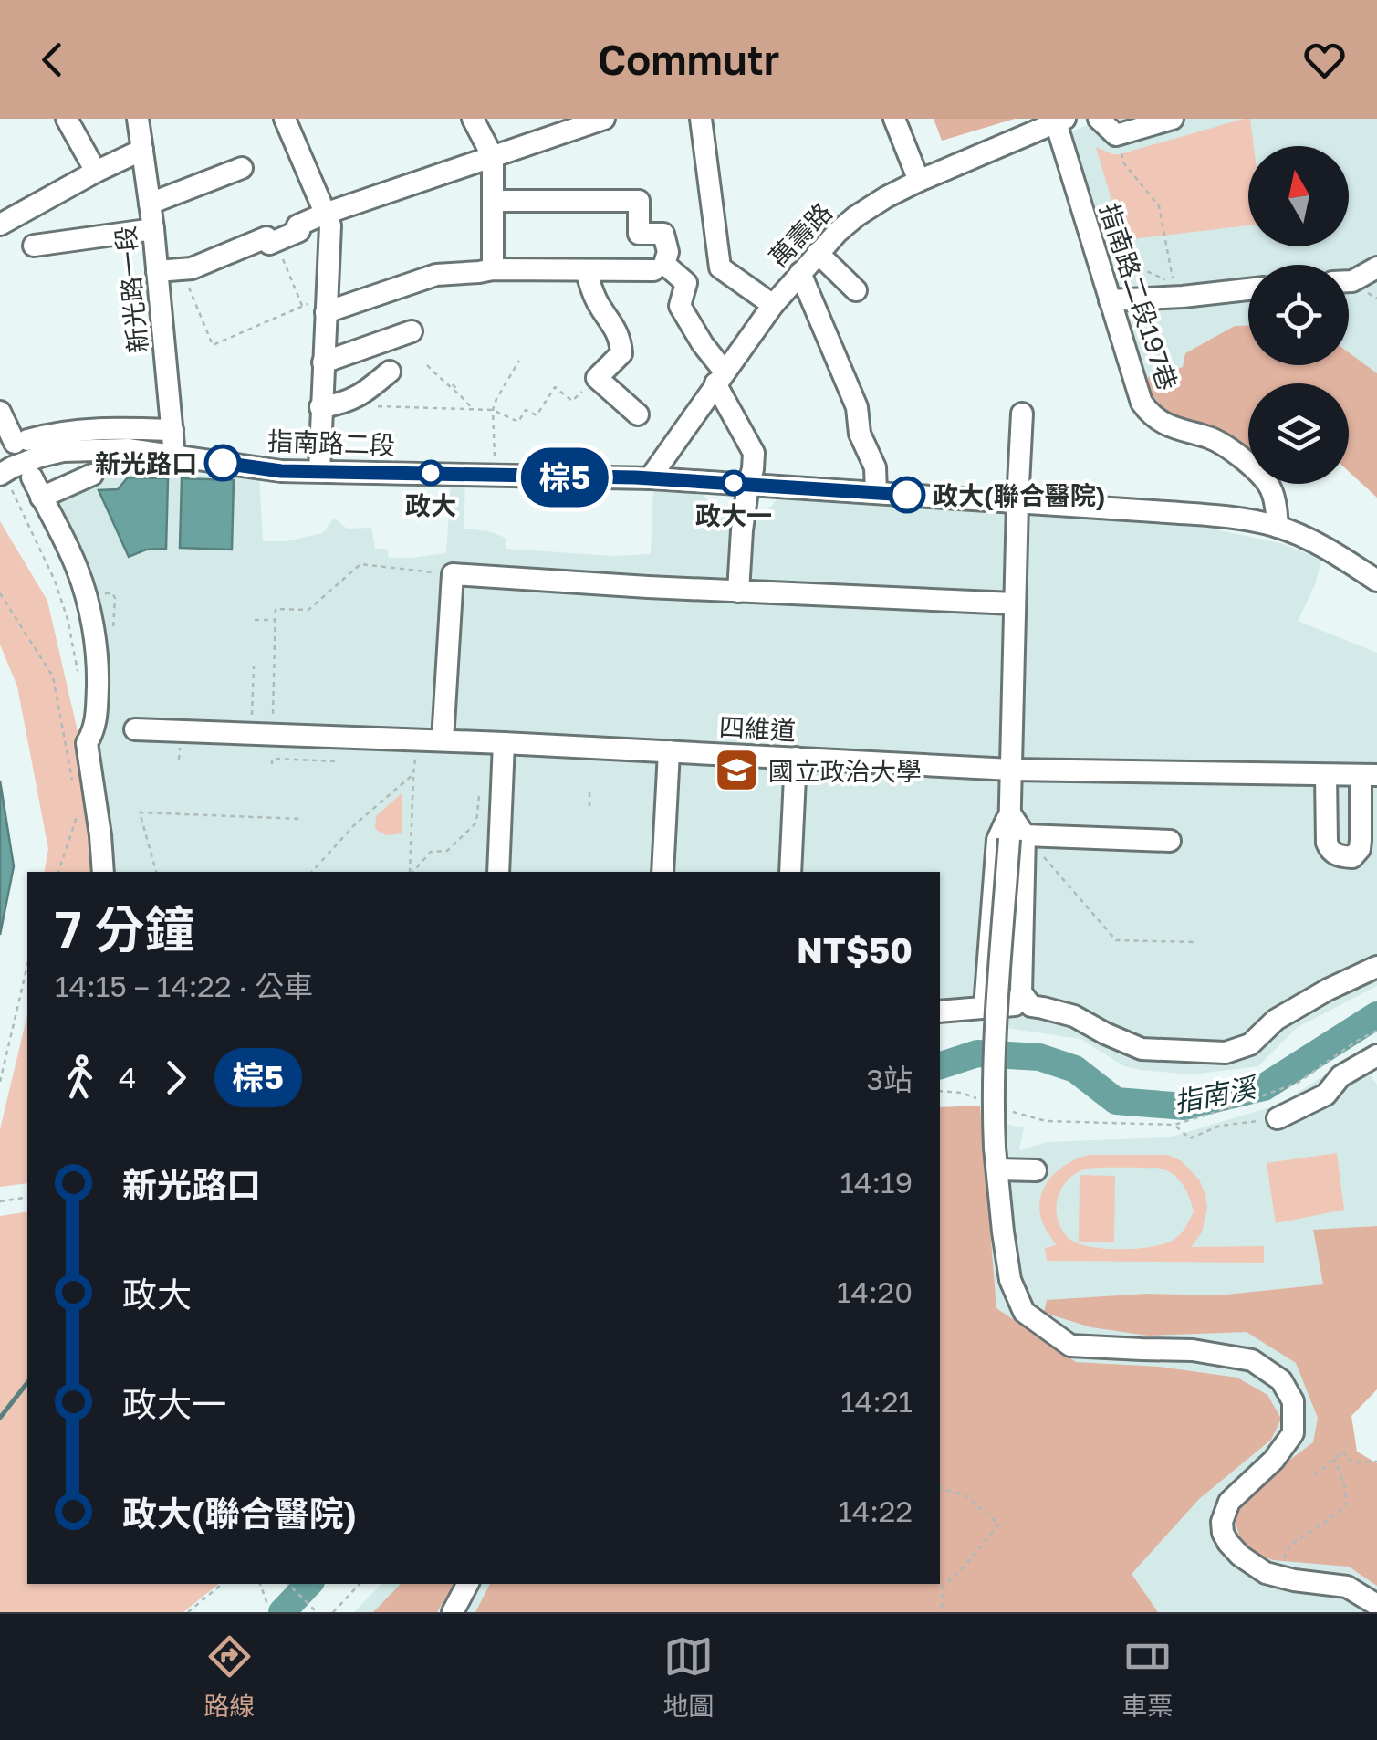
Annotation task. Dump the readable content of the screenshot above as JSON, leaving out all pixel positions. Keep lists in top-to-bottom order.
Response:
{
  "streets": {
    "street": [
      "萬壽路",
      "新光路一段",
      "指南路二段197巷",
      "指南路二段",
      "四維道"
    ]
  },
  "crossings": [
    ["萬壽路", "指南路二段197巷"],
    ["萬壽路", "指南路二段"],
    ["新光路一段", "指南路二段"],
    ["指南路二段197巷", "指南路二段"]
  ],
  "water": ["指南溪"],
  "places": {
    "other": [
      "新光路口",
      "政大",
      "政大一",
      "政大(聯合醫院)"
    ],
    "school or university": ["國立政治大學"]
  },
  "lines": ["bus line 棕5"],
  "north": "top",
  "page": {
    "header": "Commutr",
    "on_map": "棕5",
    "heading": ["7 分鐘", "14:15 – 14:22 · 公車", "NT$50"],
    "legs": ["4", "棕5", "3站"],
    "list": [
      {
        "name": "新光路口",
        "value": "14:19"
      },
      {
        "name": "政大",
        "value": "14:20"
      },
      {
        "name": "政大一",
        "value": "14:21"
      },
      {
        "name": "政大(聯合醫院)",
        "value": "14:22"
      }
    ],
    "tabs": ["路線", "地圖", "車票"]
  }
}
